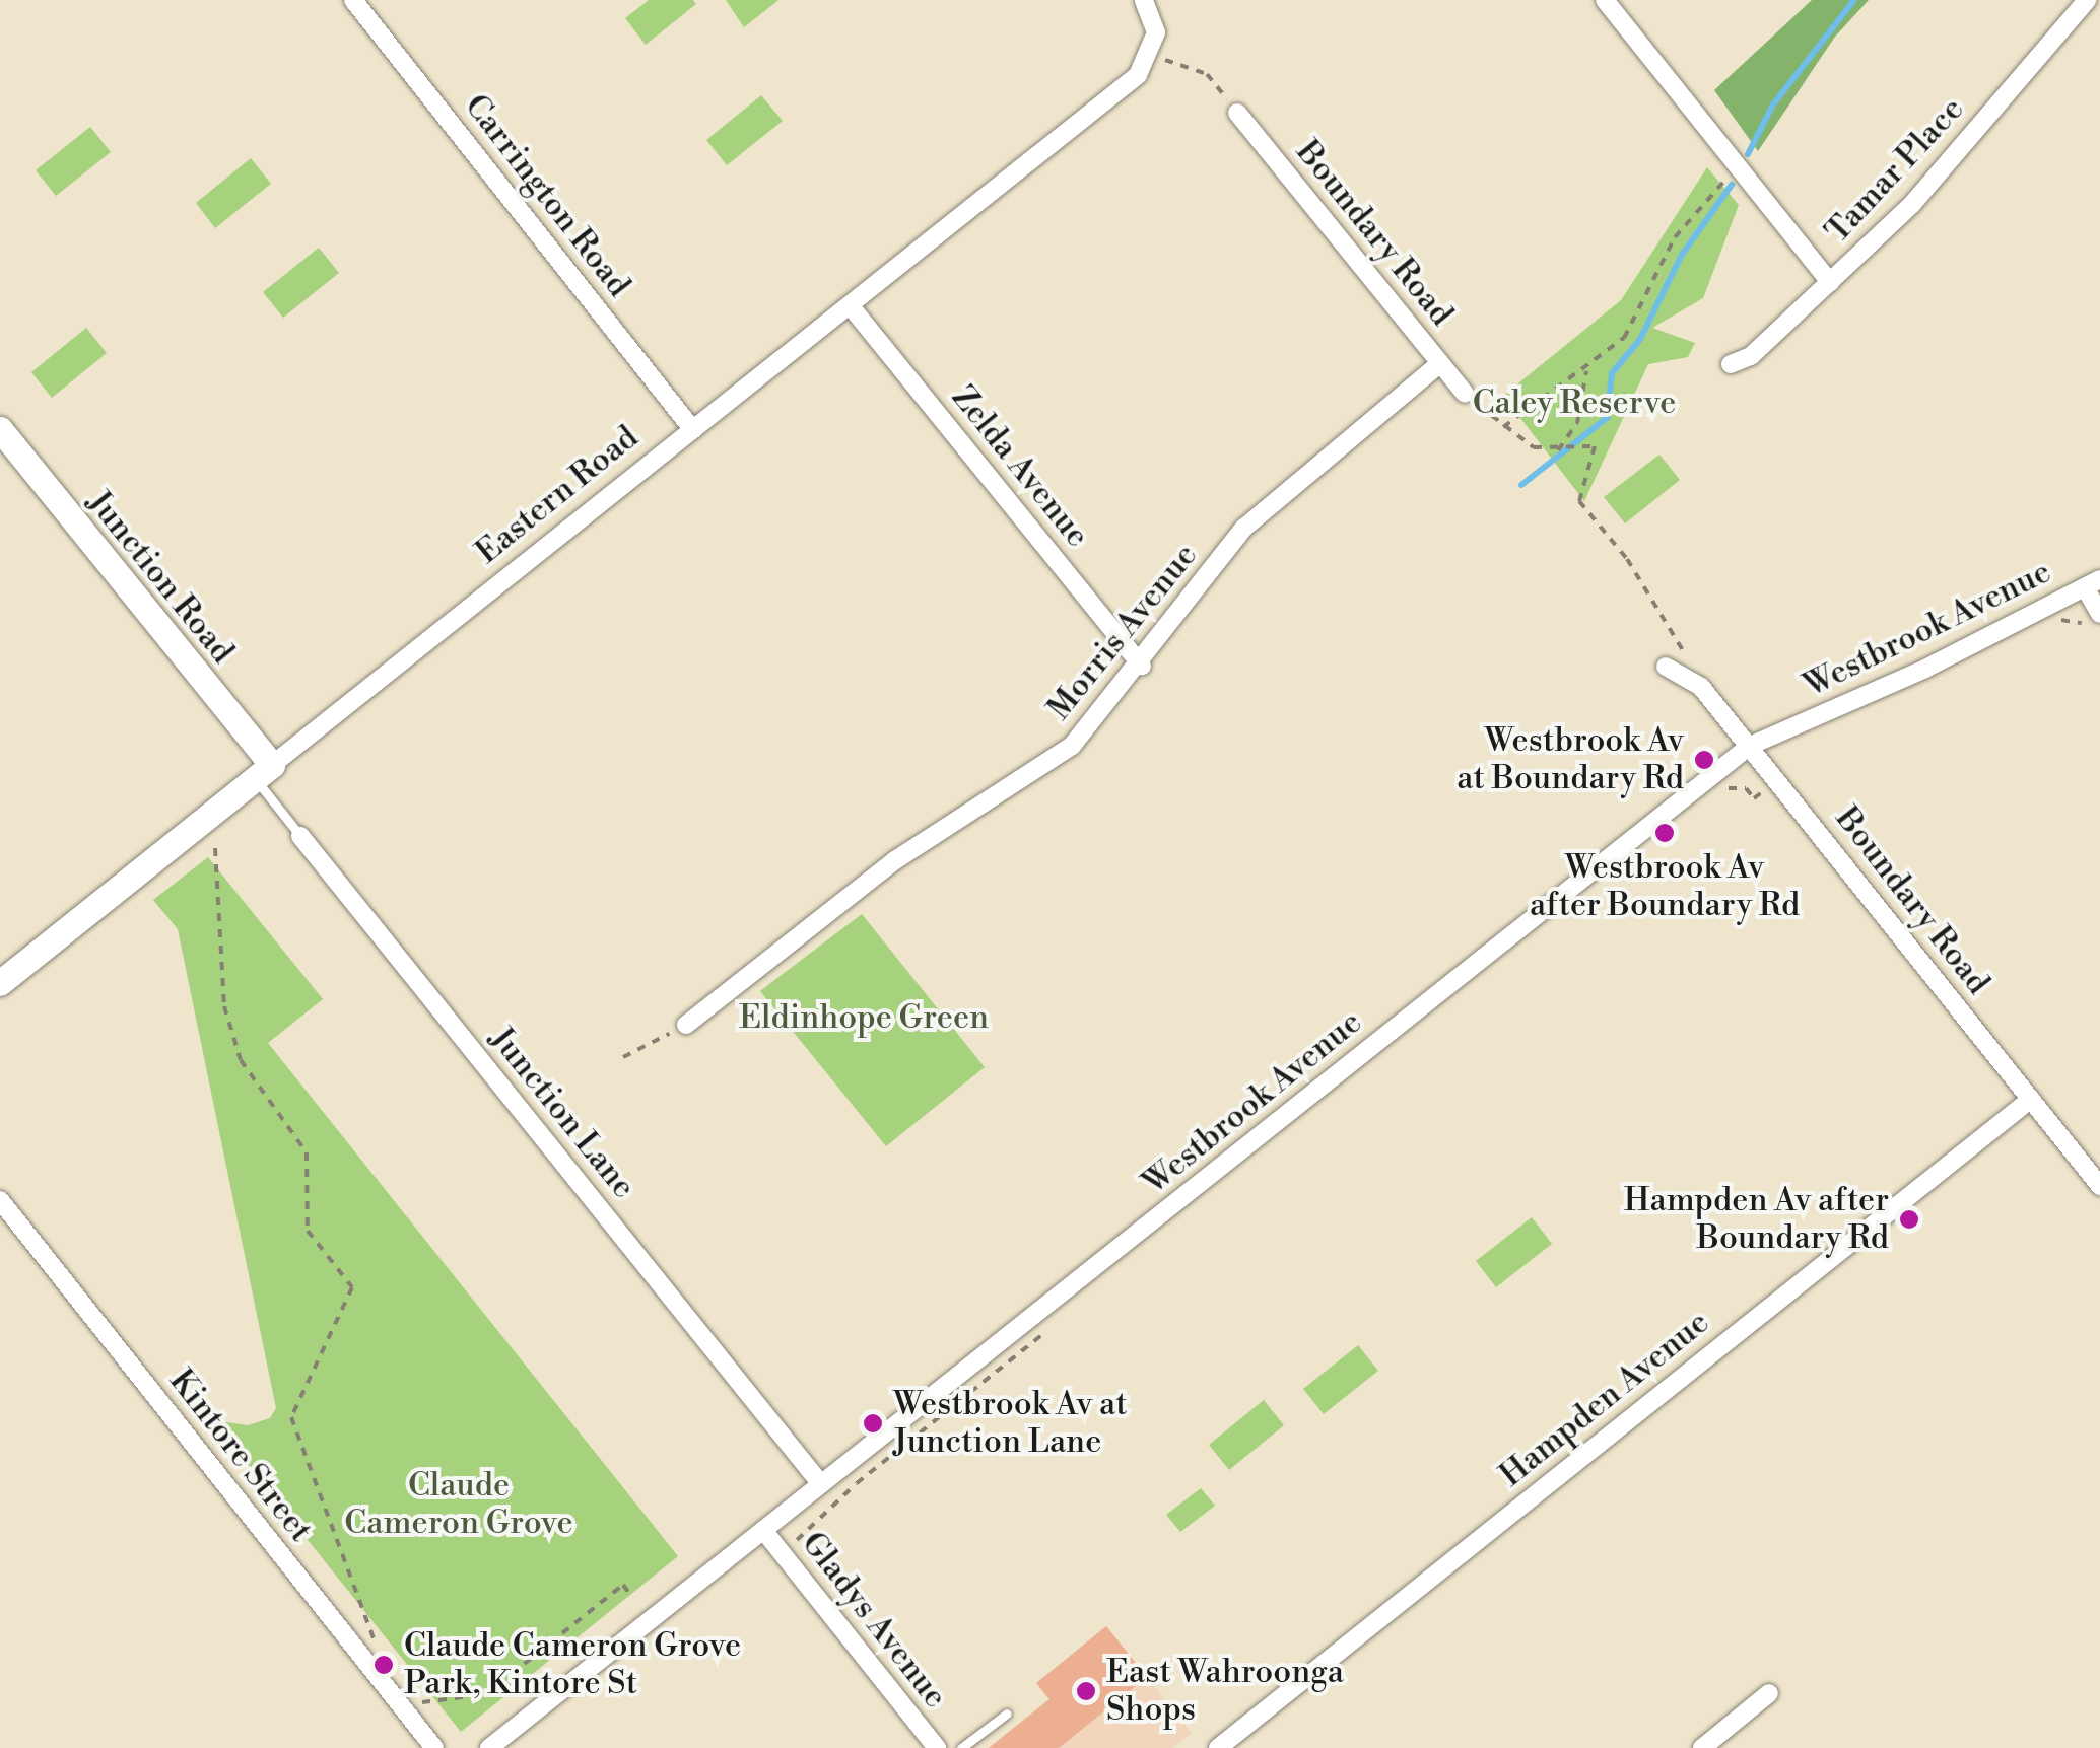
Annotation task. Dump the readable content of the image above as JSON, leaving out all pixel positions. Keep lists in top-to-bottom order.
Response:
{
  "streets": {
    "main road": ["Eastern Road", "Junction Road"],
    "street": [
      "Tamar Place",
      "Carrington Road",
      "Boundary Road",
      "Zelda Avenue",
      "Westbrook Avenue",
      "Morris Avenue",
      "Junction Lane",
      "Hampden Avenue",
      "Kintore Street",
      "Gladys Avenue"
    ]
  },
  "crossings": [
    ["Carrington Road", "Eastern Road"],
    ["Boundary Road", "Westbrook Avenue"],
    ["Boundary Road", "Morris Avenue"],
    ["Boundary Road", "Hampden Avenue"],
    ["Zelda Avenue", "Eastern Road"],
    ["Zelda Avenue", "Morris Avenue"],
    ["Eastern Road", "Junction Road"],
    ["Eastern Road", "Junction Lane"],
    ["Junction Road", "Junction Lane"],
    ["Westbrook Avenue", "Junction Lane"],
    ["Westbrook Avenue", "Gladys Avenue"]
  ],
  "parks": ["Caley Reserve", "Eldinhope Green", "Claude Cameron Grove"],
  "places": [
    "Westbrook Av at Boundary Rd",
    "Westbrook Av after Boundary Rd",
    "Hampden Av after Boundary Rd",
    "Westbrook Av at Junction Lane",
    "Claude Cameron Grove Park, Kintore St",
    "East Wahroonga Shops"
  ]
}
